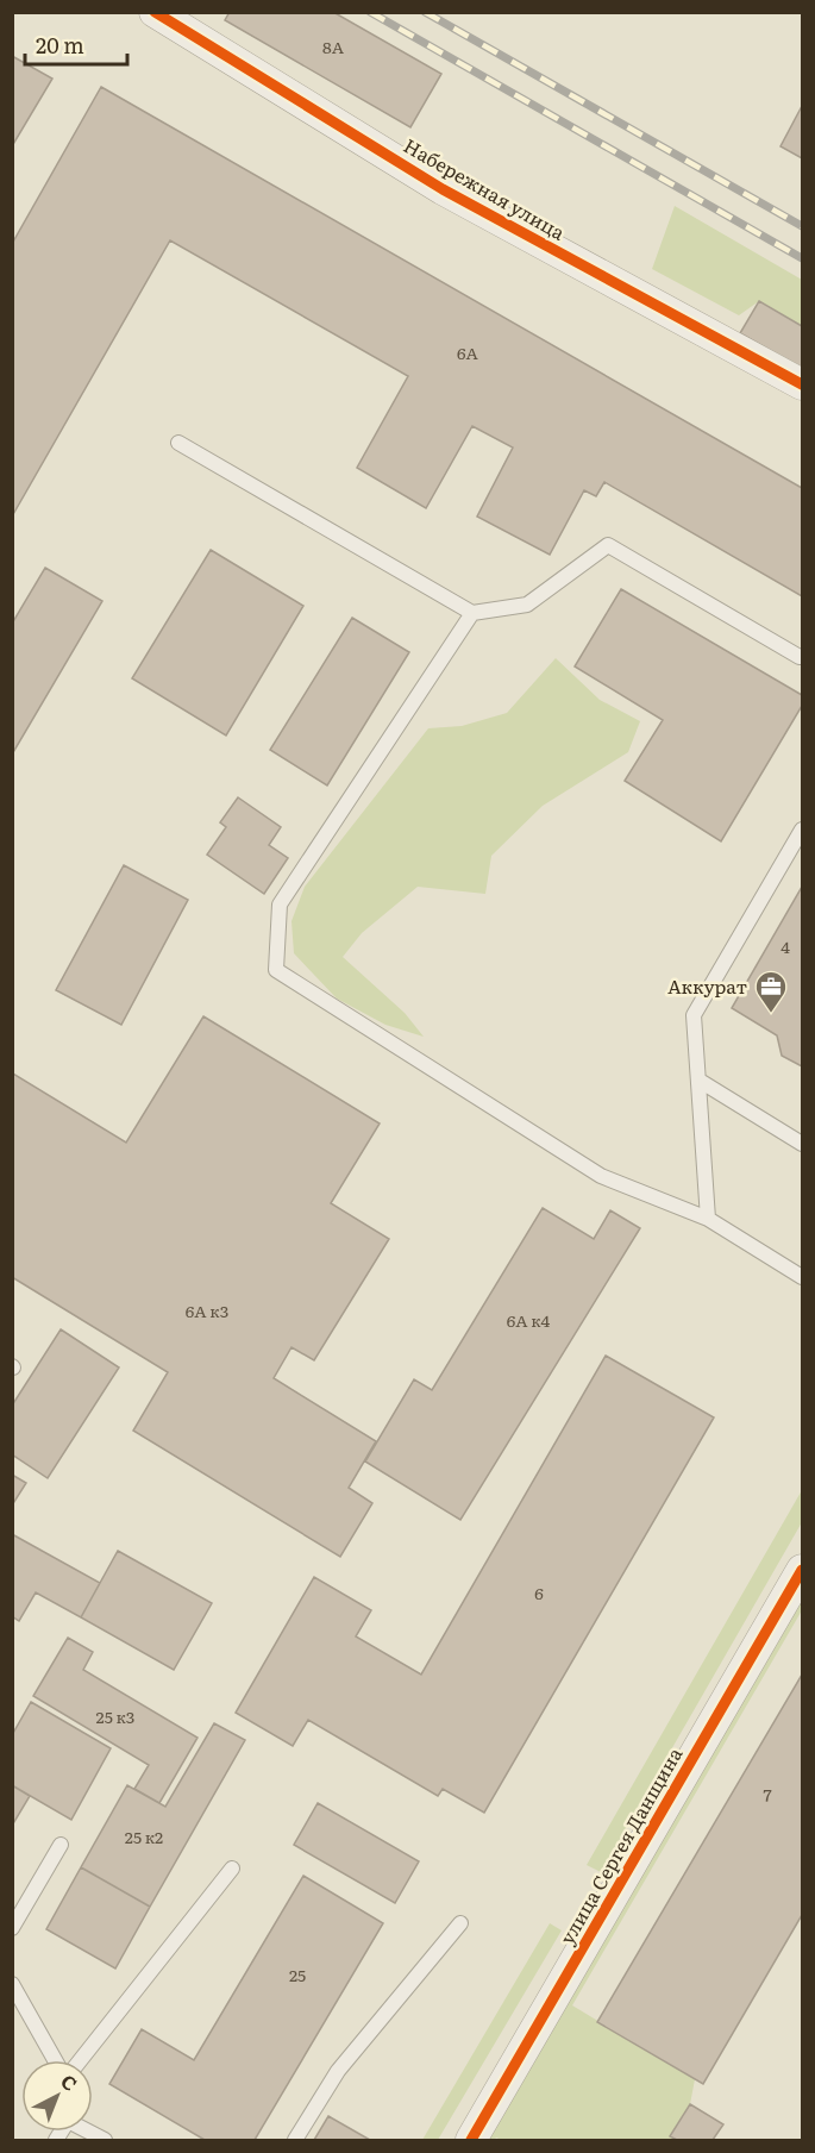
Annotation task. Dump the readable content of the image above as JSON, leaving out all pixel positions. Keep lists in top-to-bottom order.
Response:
{
  "streets": {
    "street": ["Набережная улица", "улица Сергея Данщина"]
  },
  "places": {
    "office": ["Аккурат"]
  },
  "house_numbers": [
    "8А",
    "6А",
    "4",
    "6А к3",
    "6А к4",
    "6",
    "25 к3",
    "7",
    "25 к2",
    "25"
  ],
  "scale_bar": "20 m",
  "north": "top right"
}
